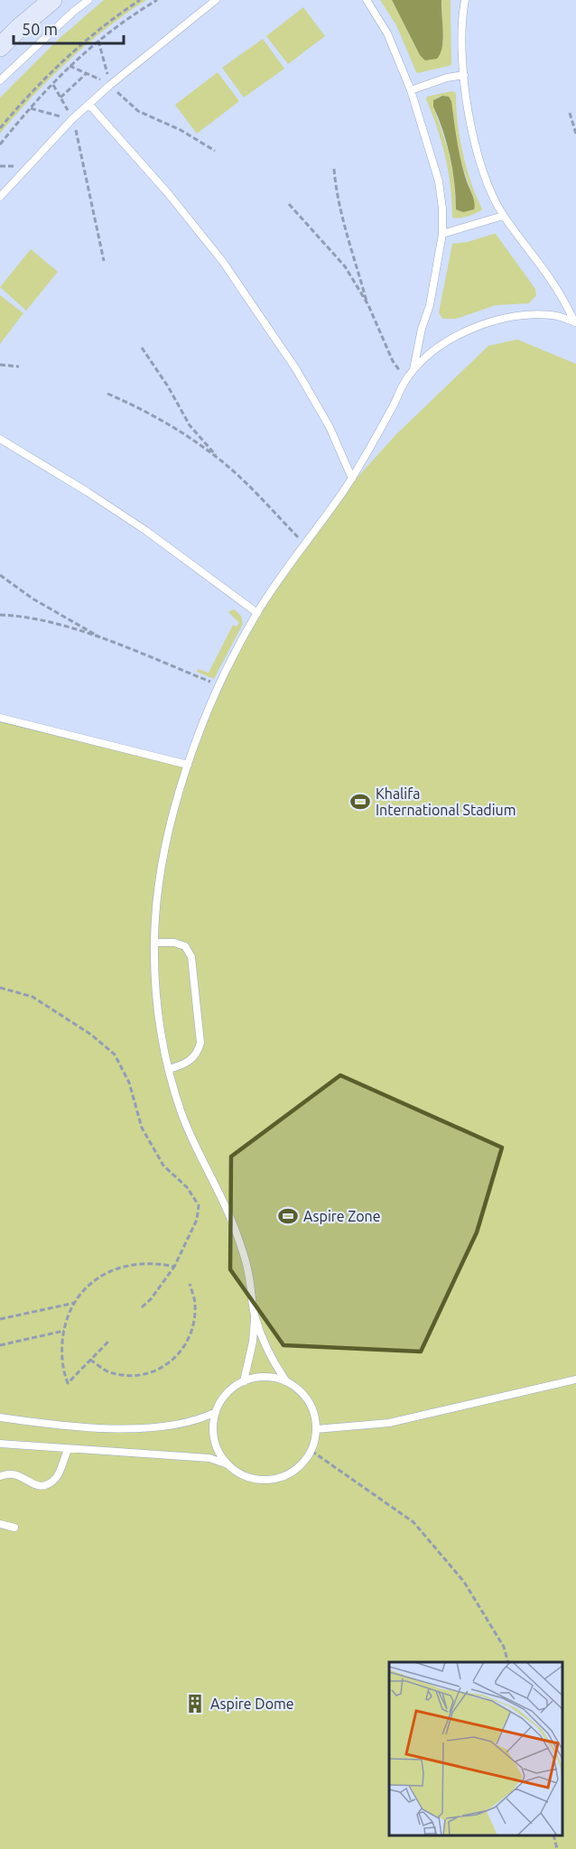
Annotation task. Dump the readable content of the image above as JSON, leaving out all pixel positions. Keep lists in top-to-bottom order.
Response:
{
  "places": {
    "sports": ["Khalifa International Stadium", "Aspire Zone"],
    "building": ["Aspire Dome"]
  },
  "scale_bar": "50 m"
}
